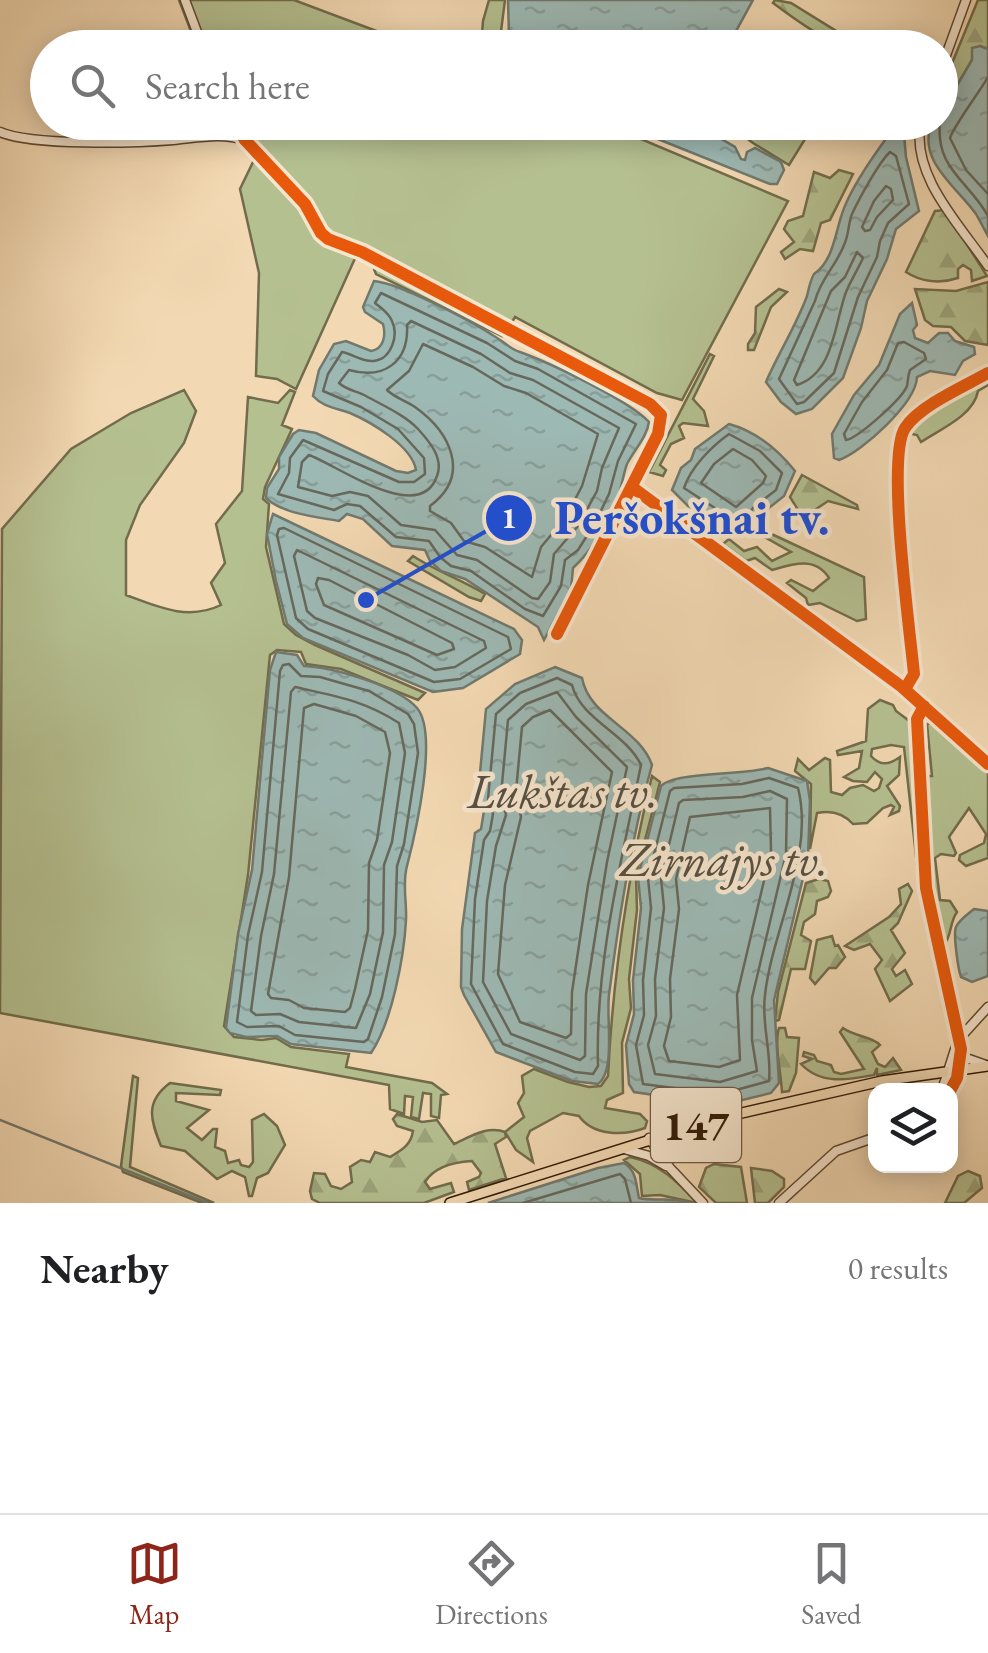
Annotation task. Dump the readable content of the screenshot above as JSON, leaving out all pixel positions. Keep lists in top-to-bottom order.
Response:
{
  "streets": {
    "main road": ["147"]
  },
  "water": ["Lukštas tv.", "Zirnajys tv."],
  "places": ["Peršokšnai tv."],
  "page": {
    "search": "Search here",
    "heading": ["Nearby", "0 results"],
    "nav": ["Map", "Directions", "Saved"]
  }
}
